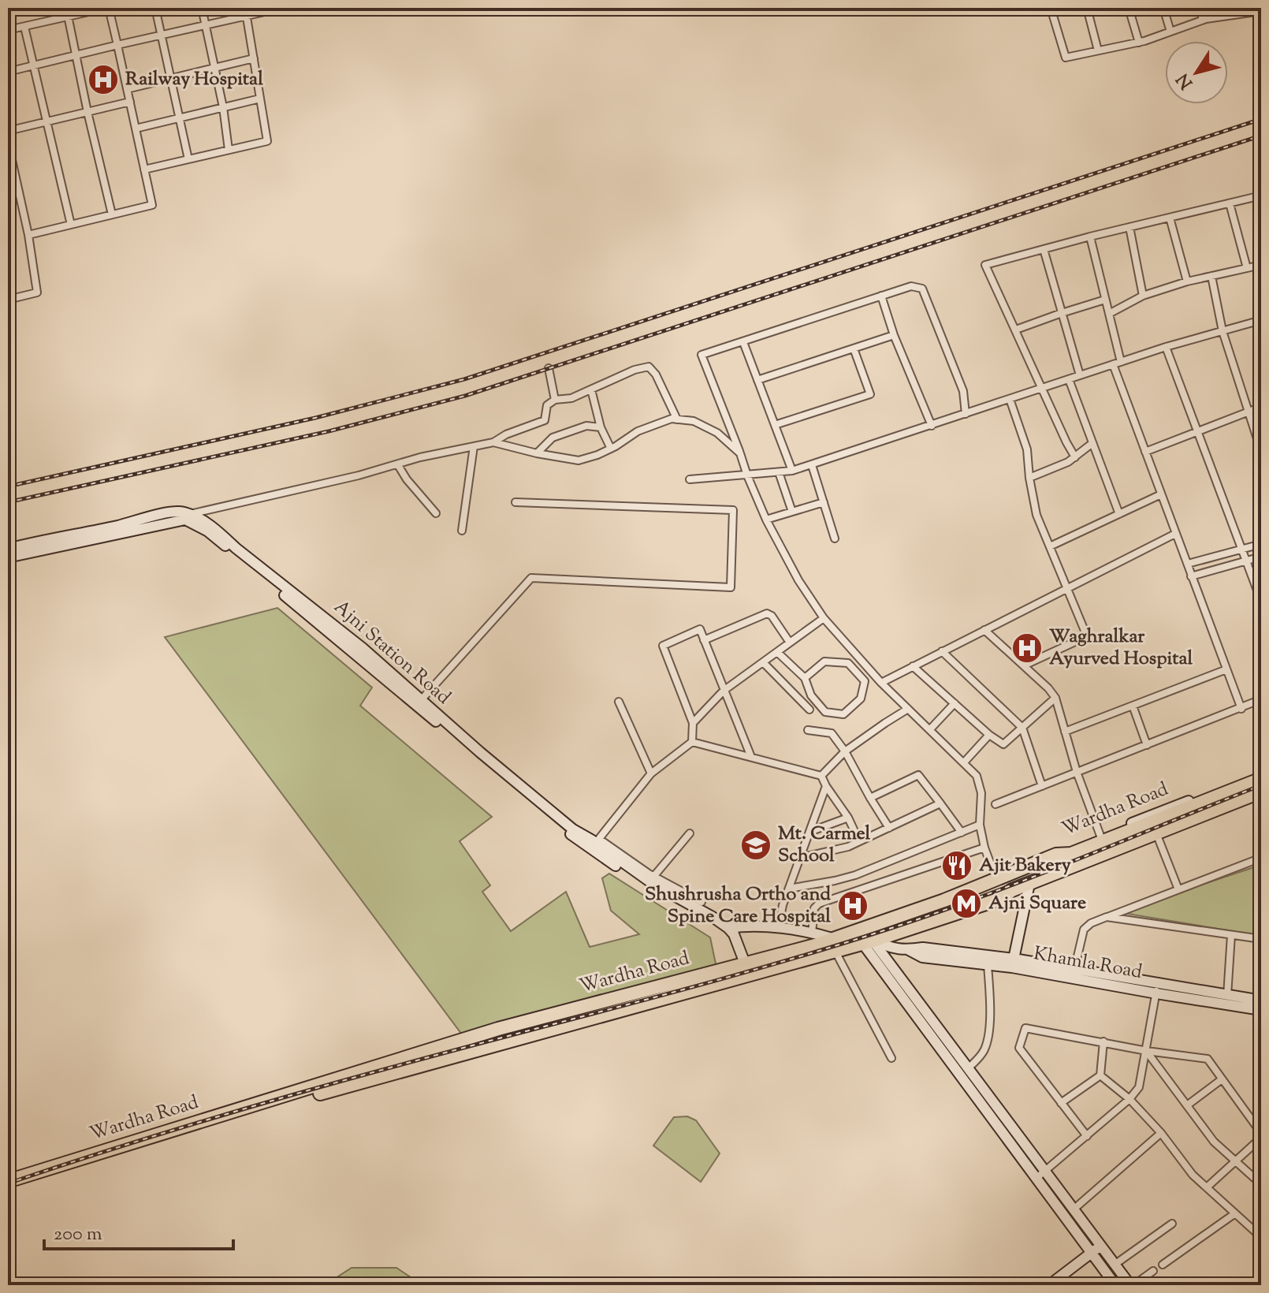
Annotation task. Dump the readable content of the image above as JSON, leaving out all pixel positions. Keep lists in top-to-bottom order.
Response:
{
  "streets": {
    "highway": ["Wardha Road"],
    "street": ["Ajni Station Road", "Khamla Road"]
  },
  "crossings": [
    ["Wardha Road", "Khamla Road"]
  ],
  "places": {
    "hospital": ["Railway Hospital", "Waghralkar Ayurved Hospital", "Shushrusha Ortho and Spine Care Hospital"],
    "school or university": ["Mt. Carmel School"],
    "restaurant": ["Ajit Bakery"],
    "metro station": ["Ajni Square"]
  },
  "scale_bar": "200 m",
  "north": "bottom left"
}
